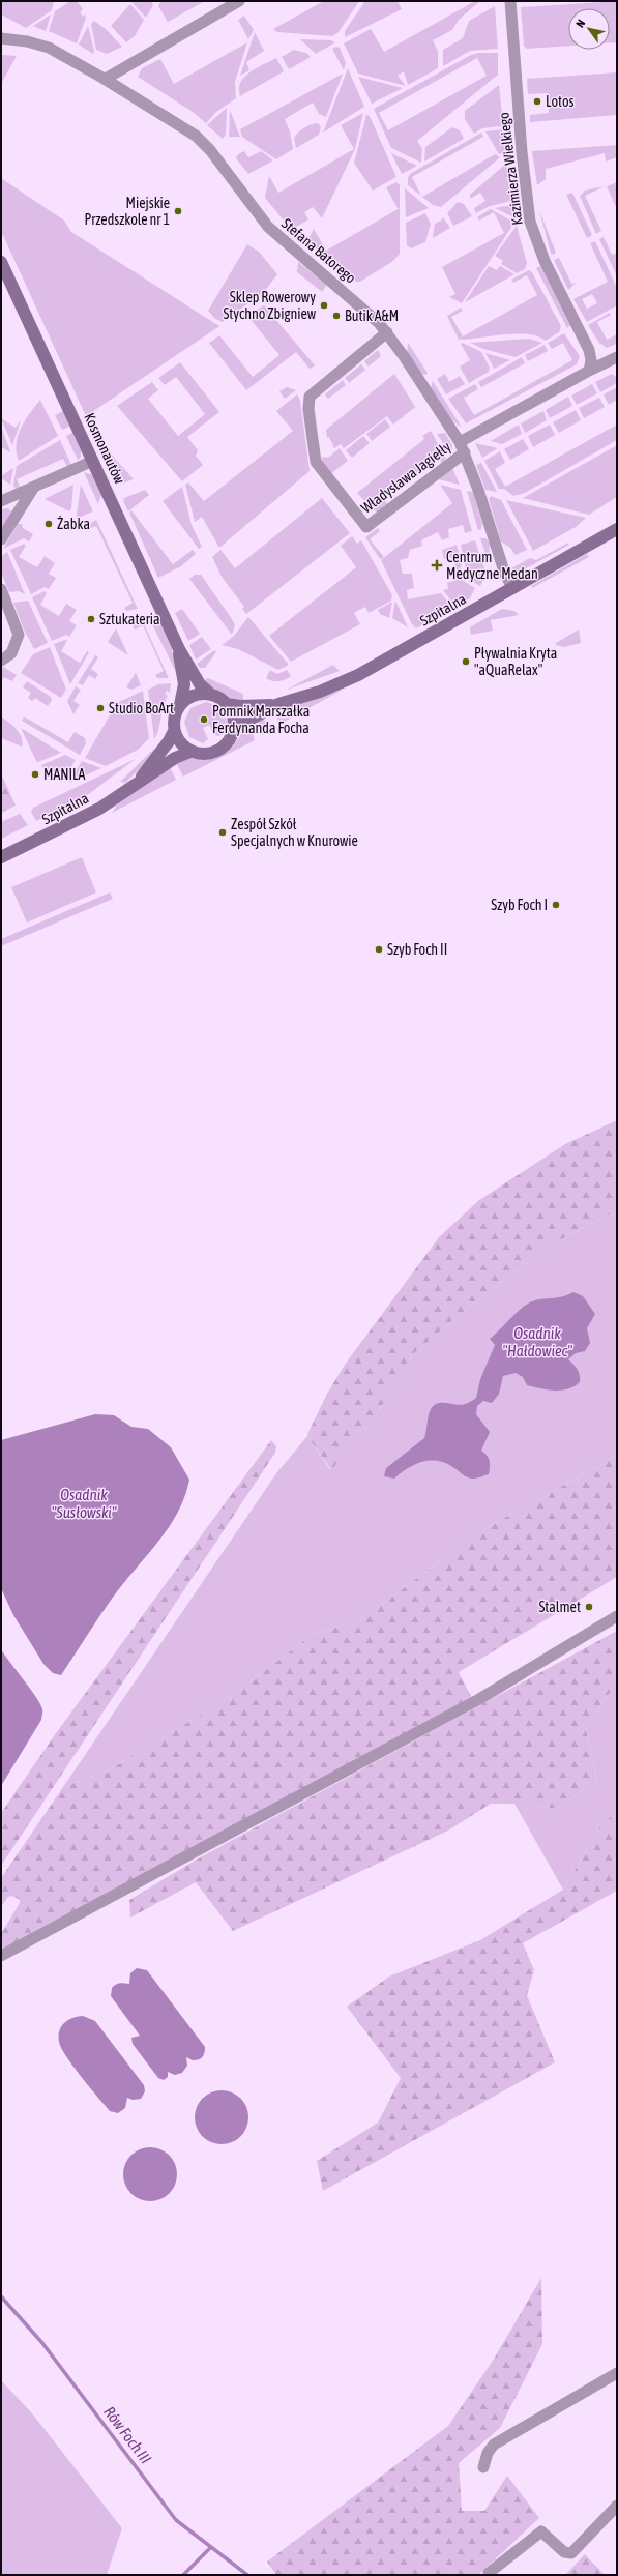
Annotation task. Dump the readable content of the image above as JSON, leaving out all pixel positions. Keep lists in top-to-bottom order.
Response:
{
  "streets": {
    "street": [
      "Kazimierza Wielkiego",
      "Stefana Batorego",
      "Kosmonautów",
      "Władysława Jagiełły",
      "Szpitalna"
    ]
  },
  "crossings": [
    ["Stefana Batorego", "Władysława Jagiełły"],
    ["Stefana Batorego", "Szpitalna"],
    ["Kosmonautów", "Szpitalna"]
  ],
  "water": ["Osadnik \"Hałdowiec\"", "Osadnik \"Susłowski\"", "Rów Foch III"],
  "places": {
    "other": [
      "Lotos",
      "Miejskie Przedszkole nr 1",
      "Sklep Rowerowy Stychno Zbigniew",
      "Butik A&M",
      "Żabka",
      "Sztukateria",
      "Pływalnia Kryta \"aQuaRelax\"",
      "Studio BoArt",
      "Pomnik Marszałka Ferdynanda Focha",
      "MANILA",
      "Zespół Szkół Specjalnych w Knurowie",
      "Szyb Foch I",
      "Szyb Foch II",
      "Stalmet"
    ],
    "health": ["Centrum Medyczne Medan"]
  },
  "north": "top left"
}
